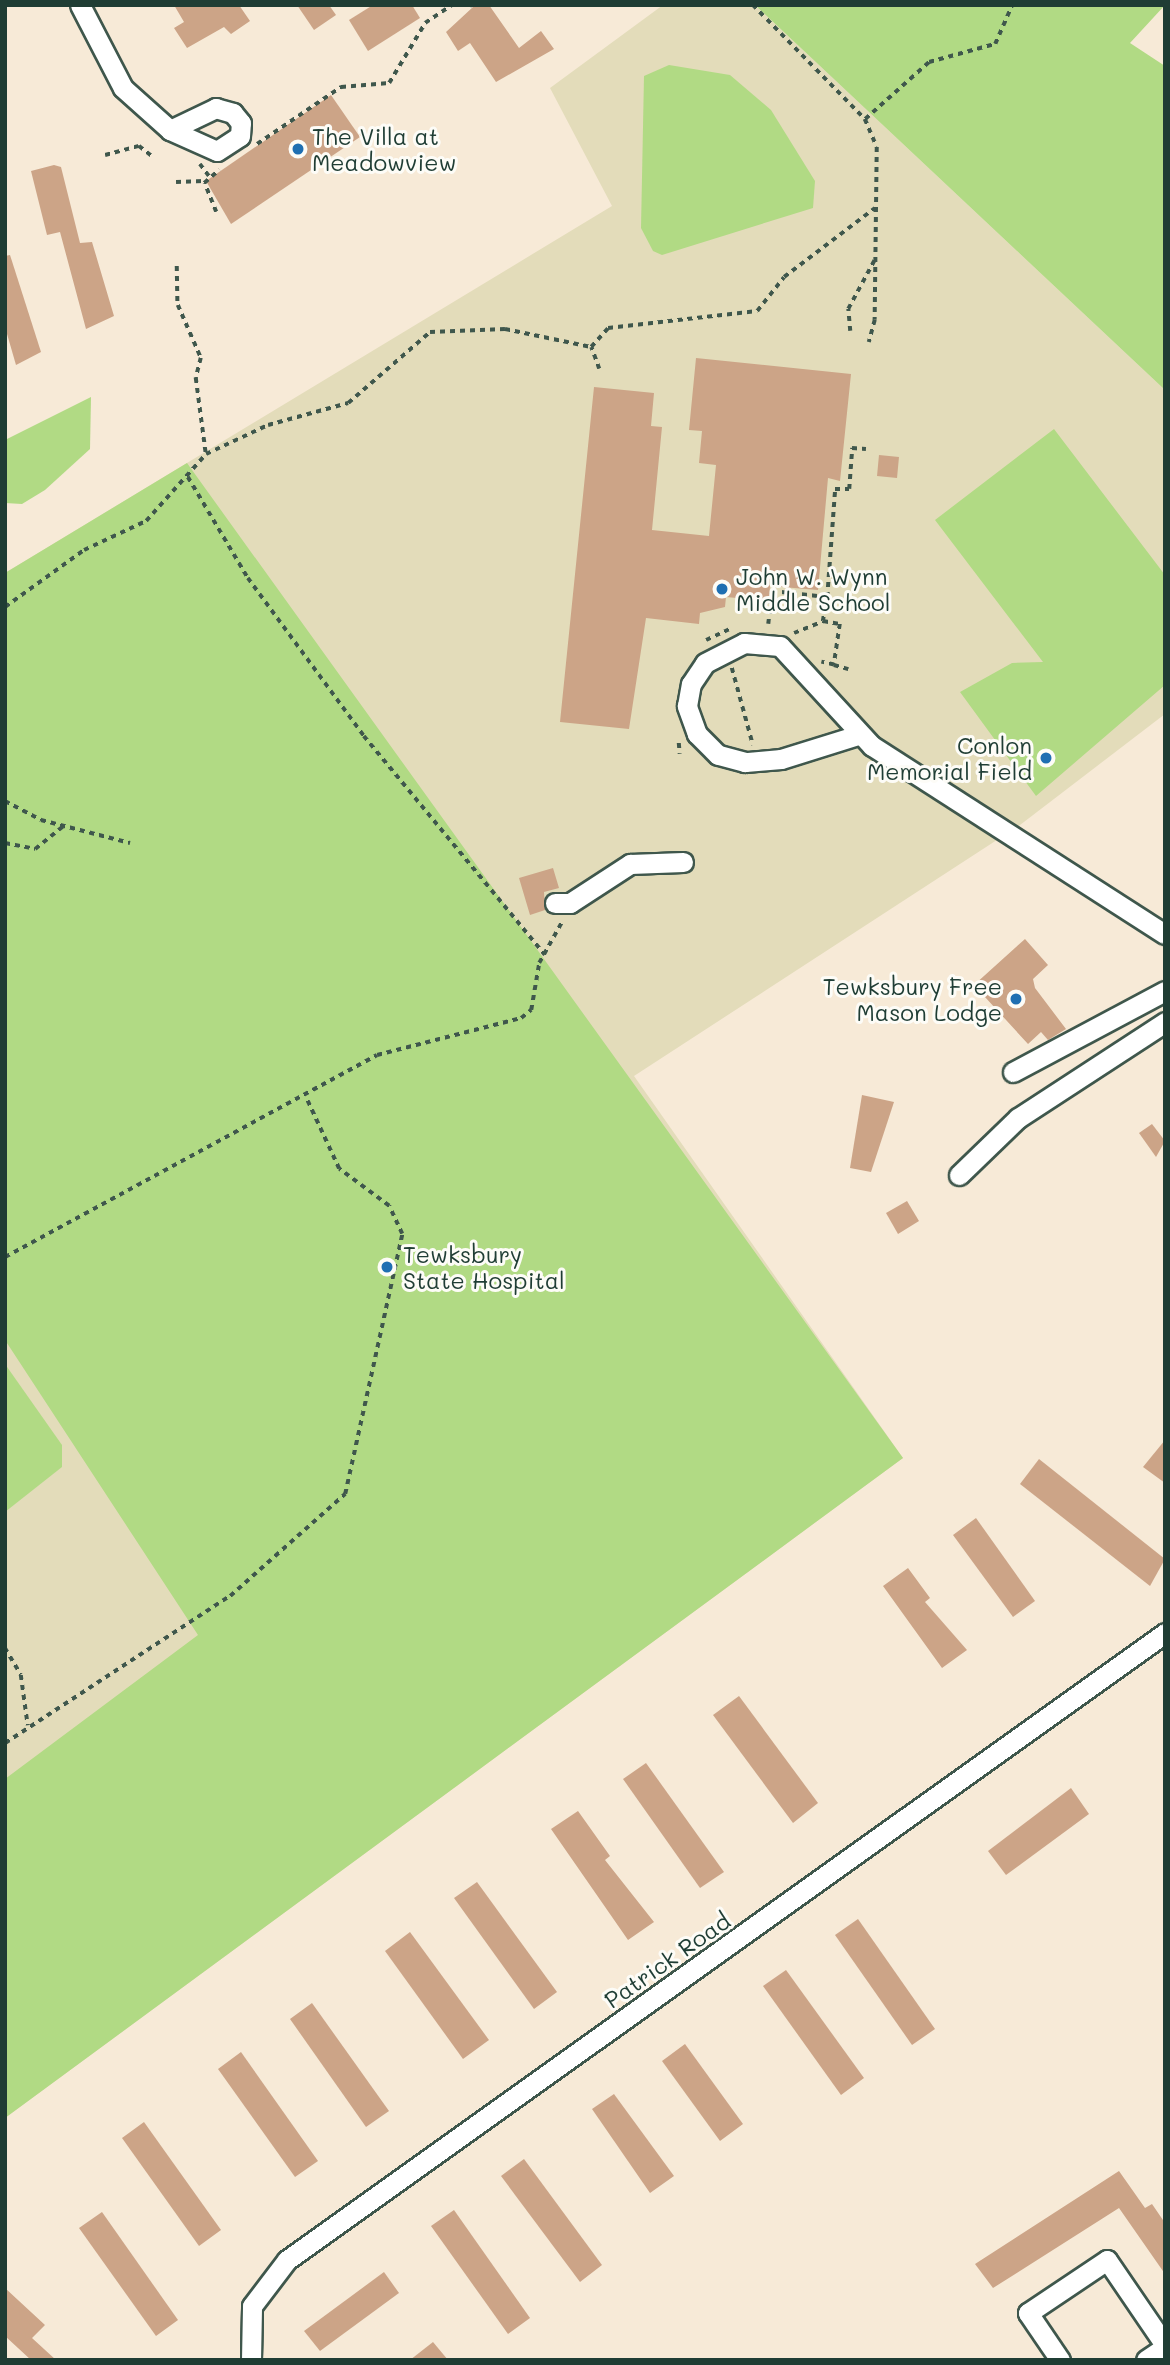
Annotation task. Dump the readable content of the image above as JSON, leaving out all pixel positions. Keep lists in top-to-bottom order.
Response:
{
  "streets": {
    "street": ["Patrick Road"]
  },
  "places": [
    "The Villa at Meadowview",
    "John W. Wynn Middle School",
    "Conlon Memorial Field",
    "Tewksbury Free Mason Lodge",
    "Tewksbury State Hospital"
  ]
}
